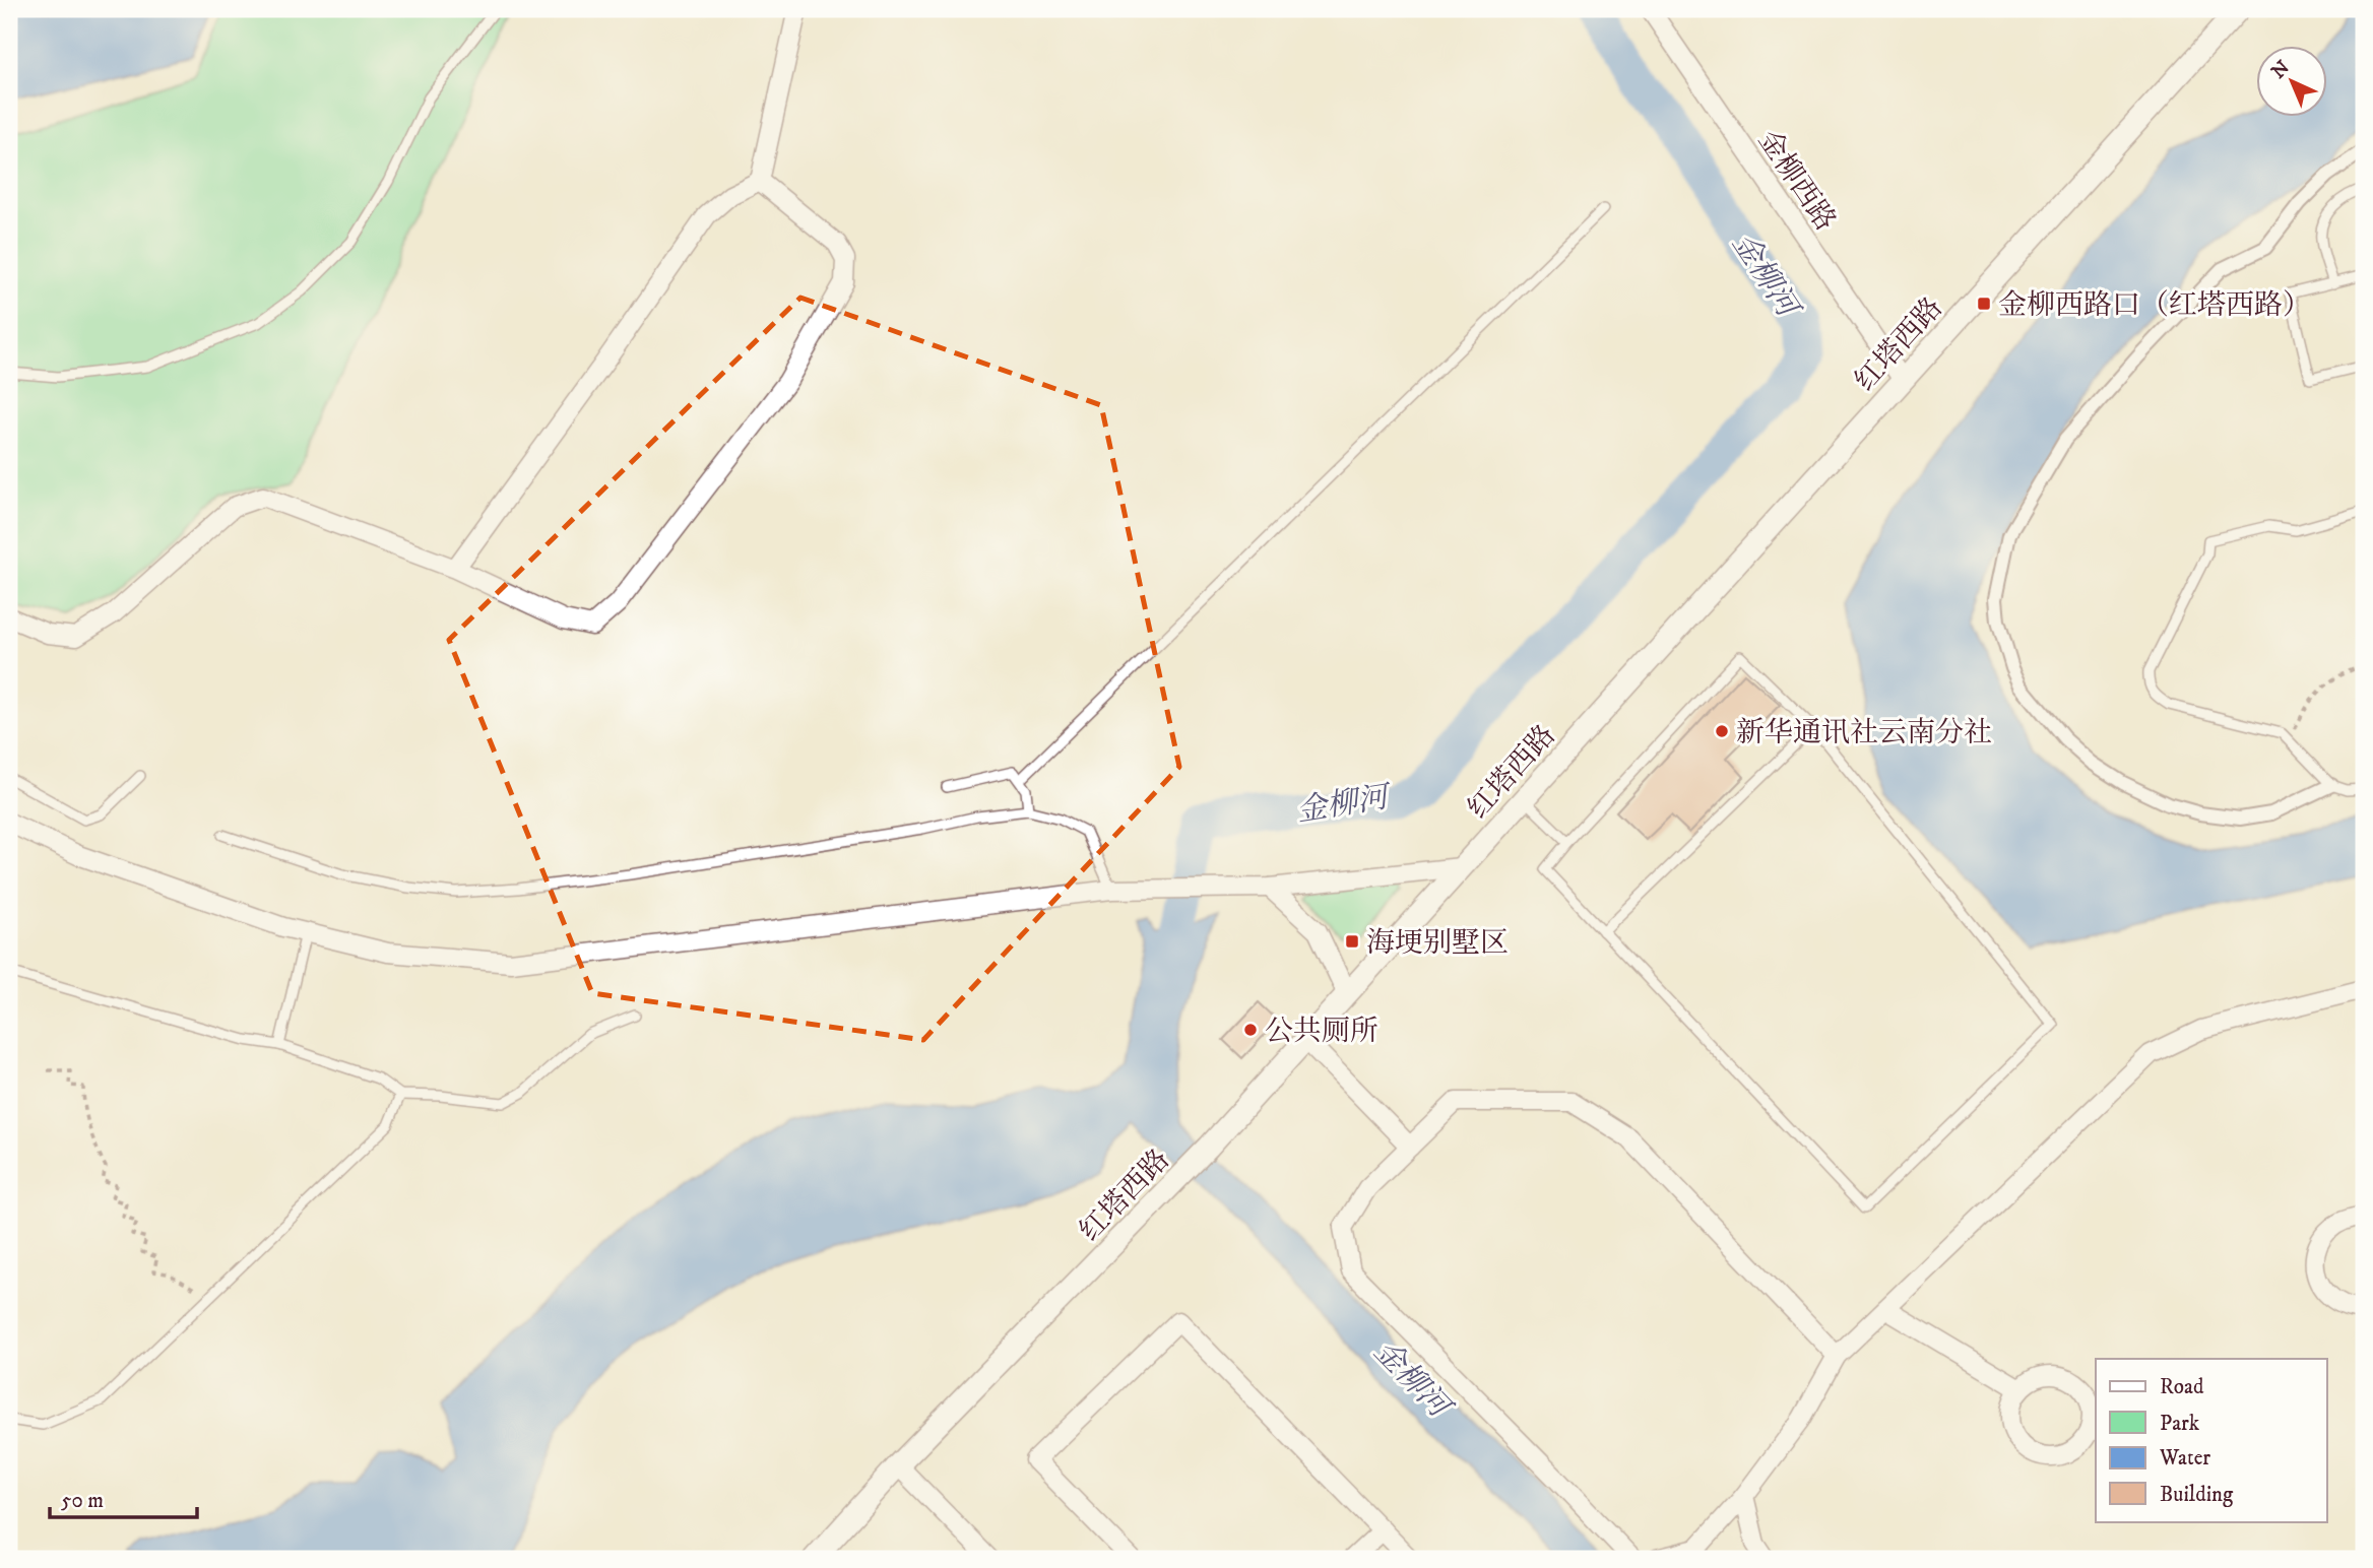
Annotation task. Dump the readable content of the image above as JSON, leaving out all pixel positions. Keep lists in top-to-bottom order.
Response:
{
  "streets": {
    "street": ["金柳西路", "红塔西路"]
  },
  "crossings": [
    ["金柳西路", "红塔西路"]
  ],
  "water": ["金柳河"],
  "places": {
    "transit": ["金柳西路口（红塔西路）", "海埂别墅区"],
    "other": ["新华通讯社云南分社", "公共厕所"]
  },
  "legend": [
    "Road",
    "Park",
    "Water",
    "Building"
  ],
  "scale_bar": "50 m",
  "north": "top left"
}
